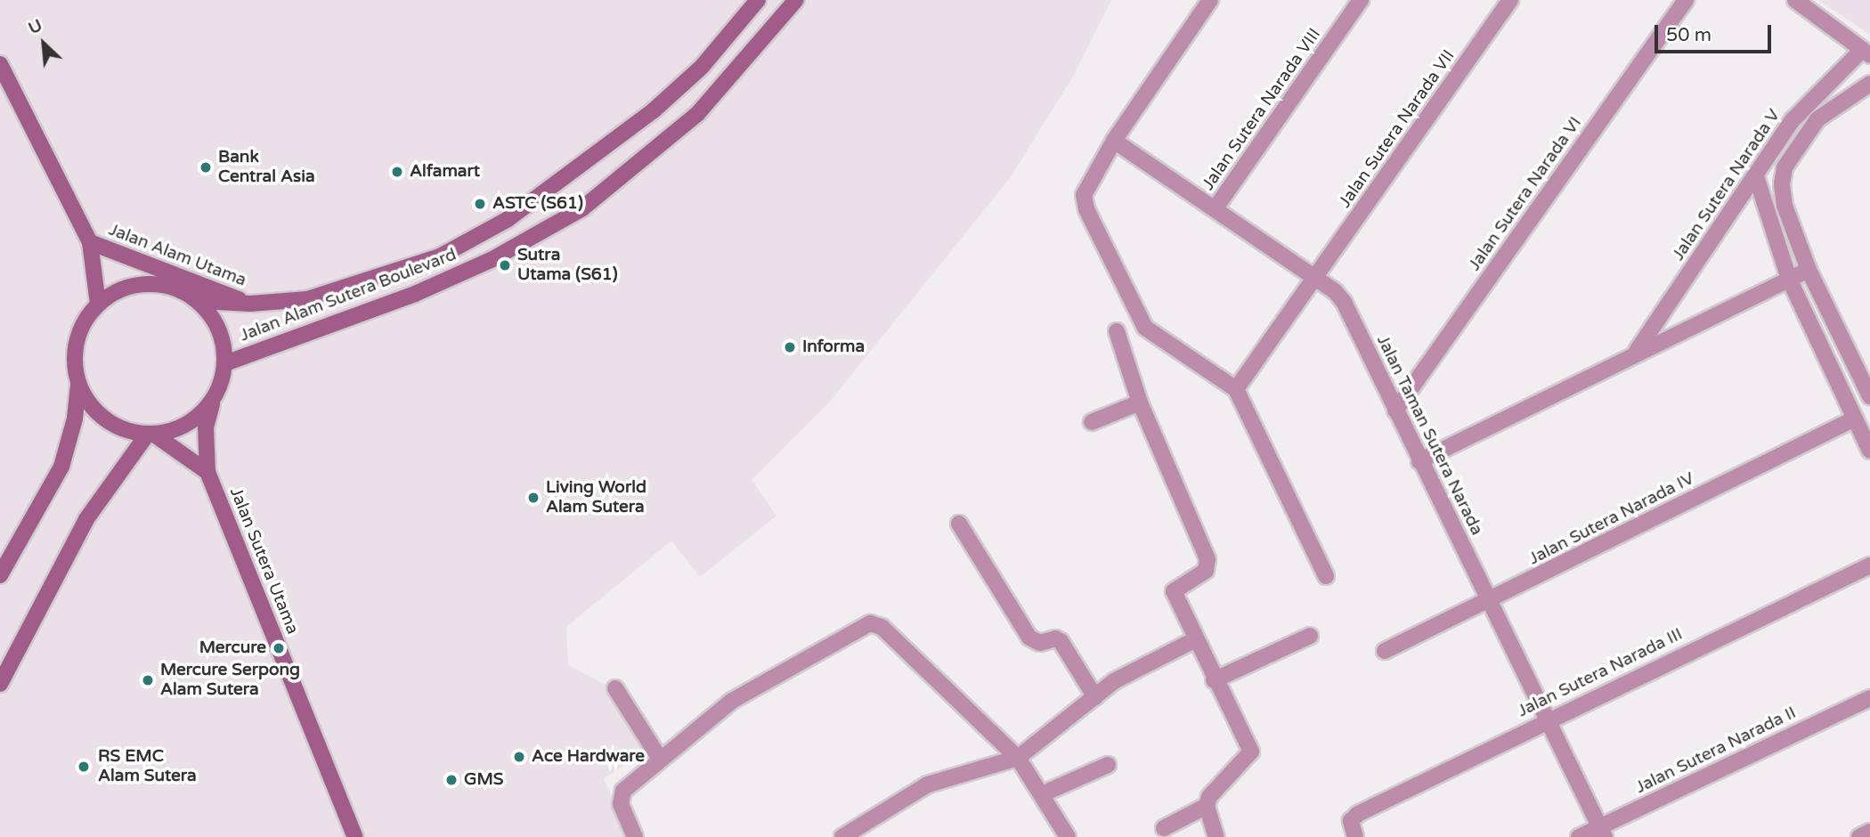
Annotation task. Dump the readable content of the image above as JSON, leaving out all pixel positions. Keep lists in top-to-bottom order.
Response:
{
  "streets": {
    "main road": ["Jalan Alam Utama", "Jalan Alam Sutera Boulevard", "Jalan Sutera Utama"],
    "street": [
      "Jalan Sutera Narada VIII",
      "Jalan Sutera Narada VII",
      "Jalan Sutera Narada V",
      "Jalan Sutera Narada VI",
      "Jalan Taman Sutera Narada",
      "Jalan Sutera Narada IV",
      "Jalan Sutera Narada III",
      "Jalan Sutera Narada II"
    ]
  },
  "crossings": [
    ["Jalan Sutera Narada VIII", "Jalan Taman Sutera Narada"],
    ["Jalan Sutera Narada VII", "Jalan Taman Sutera Narada"],
    ["Jalan Sutera Narada V", "Jalan Taman Sutera Narada"],
    ["Jalan Sutera Narada VI", "Jalan Taman Sutera Narada"],
    ["Jalan Alam Utama", "Jalan Alam Sutera Boulevard"],
    ["Jalan Alam Utama", "Jalan Sutera Utama"],
    ["Jalan Alam Sutera Boulevard", "Jalan Sutera Utama"],
    ["Jalan Taman Sutera Narada", "Jalan Sutera Narada IV"],
    ["Jalan Taman Sutera Narada", "Jalan Sutera Narada III"],
    ["Jalan Taman Sutera Narada", "Jalan Sutera Narada II"]
  ],
  "places": [
    "Bank Central Asia",
    "Alfamart",
    "ASTC (S61)",
    "Sutra Utama (S61)",
    "Informa",
    "Living World Alam Sutera",
    "Mercure",
    "Mercure Serpong Alam Sutera",
    "Ace Hardware",
    "RS EMC Alam Sutera",
    "GMS"
  ],
  "scale_bar": "50 m",
  "north": "top left"
}
